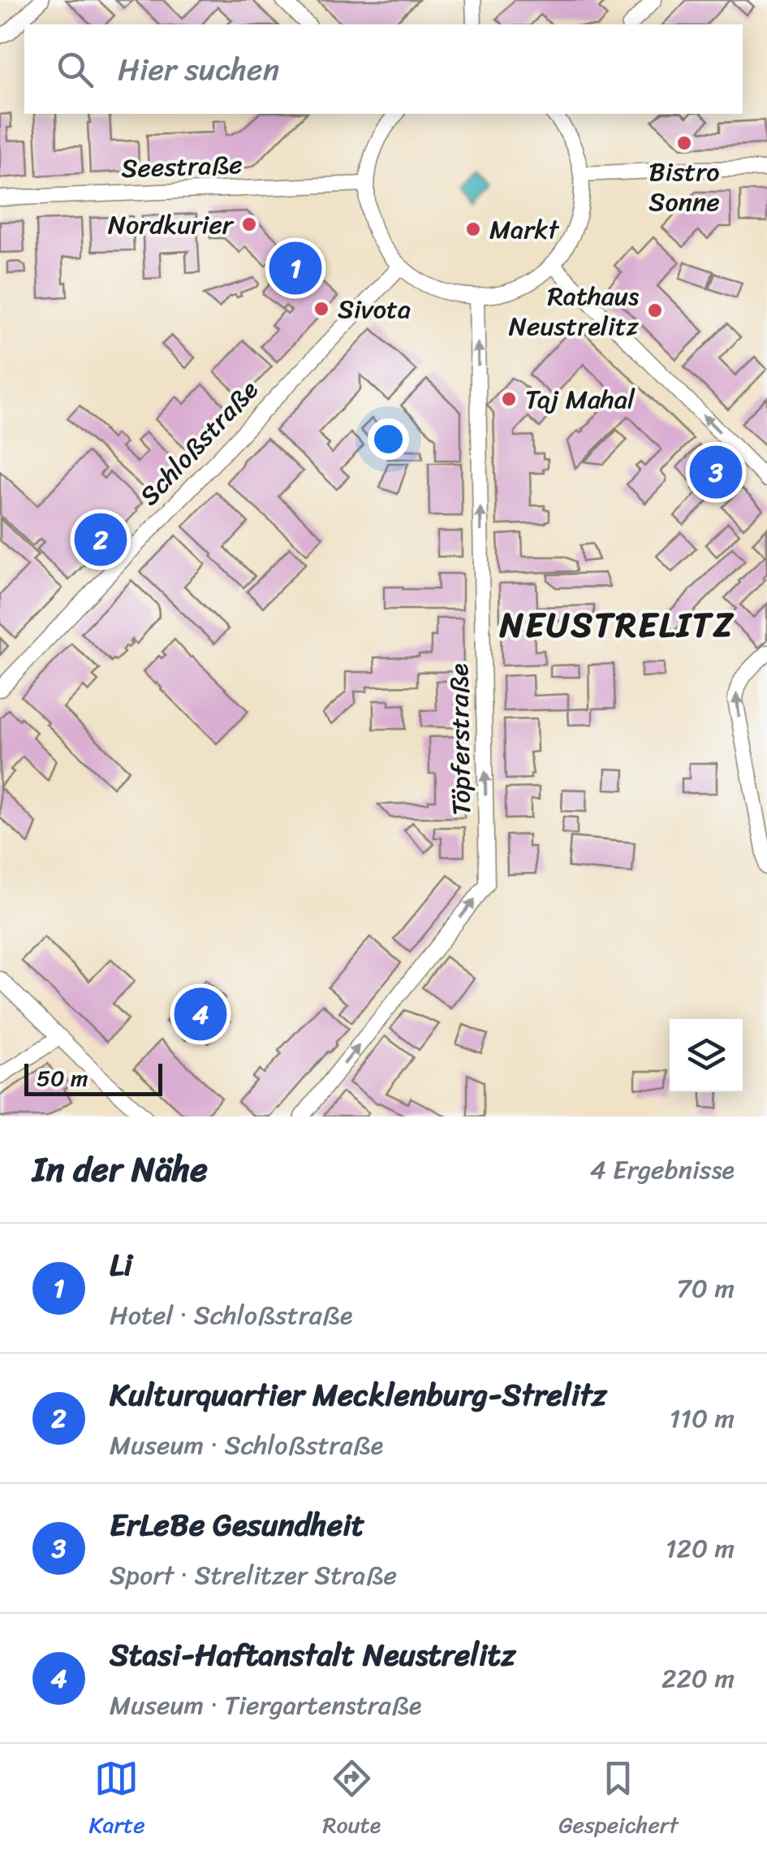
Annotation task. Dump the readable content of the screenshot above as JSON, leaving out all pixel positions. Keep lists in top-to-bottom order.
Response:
{
  "streets": {
    "street": ["Seestraße", "Schloßstraße", "Töpferstraße"]
  },
  "one_way": ["Töpferstraße"],
  "districts": ["NEUSTRELITZ"],
  "places": [
    "Bistro Sonne",
    "Nordkurier",
    "Markt",
    "Sivota",
    "Rathaus Neustrelitz",
    "Taj Mahal"
  ],
  "scale_bar": "50 m",
  "page": {
    "search": "Hier suchen",
    "pins": [
      "1",
      "3",
      "2",
      "4"
    ],
    "scale": "50 m",
    "heading": ["In der Nähe", "4 Ergebnisse"],
    "list": [
      {
        "mark": "1",
        "name": "Li",
        "note": "Hotel · Schloßstraße",
        "value": "70 m"
      },
      {
        "mark": "2",
        "name": "Kulturquartier Mecklenburg-Strelitz",
        "note": "Museum · Schloßstraße",
        "value": "110 m"
      },
      {
        "mark": "3",
        "name": "ErLeBe Gesundheit",
        "note": "Sport · Strelitzer Straße",
        "value": "120 m"
      },
      {
        "mark": "4",
        "name": "Stasi-Haftanstalt Neustrelitz",
        "note": "Museum · Tiergartenstraße",
        "value": "220 m"
      }
    ],
    "nav": ["Karte", "Route", "Gespeichert"]
  }
}
